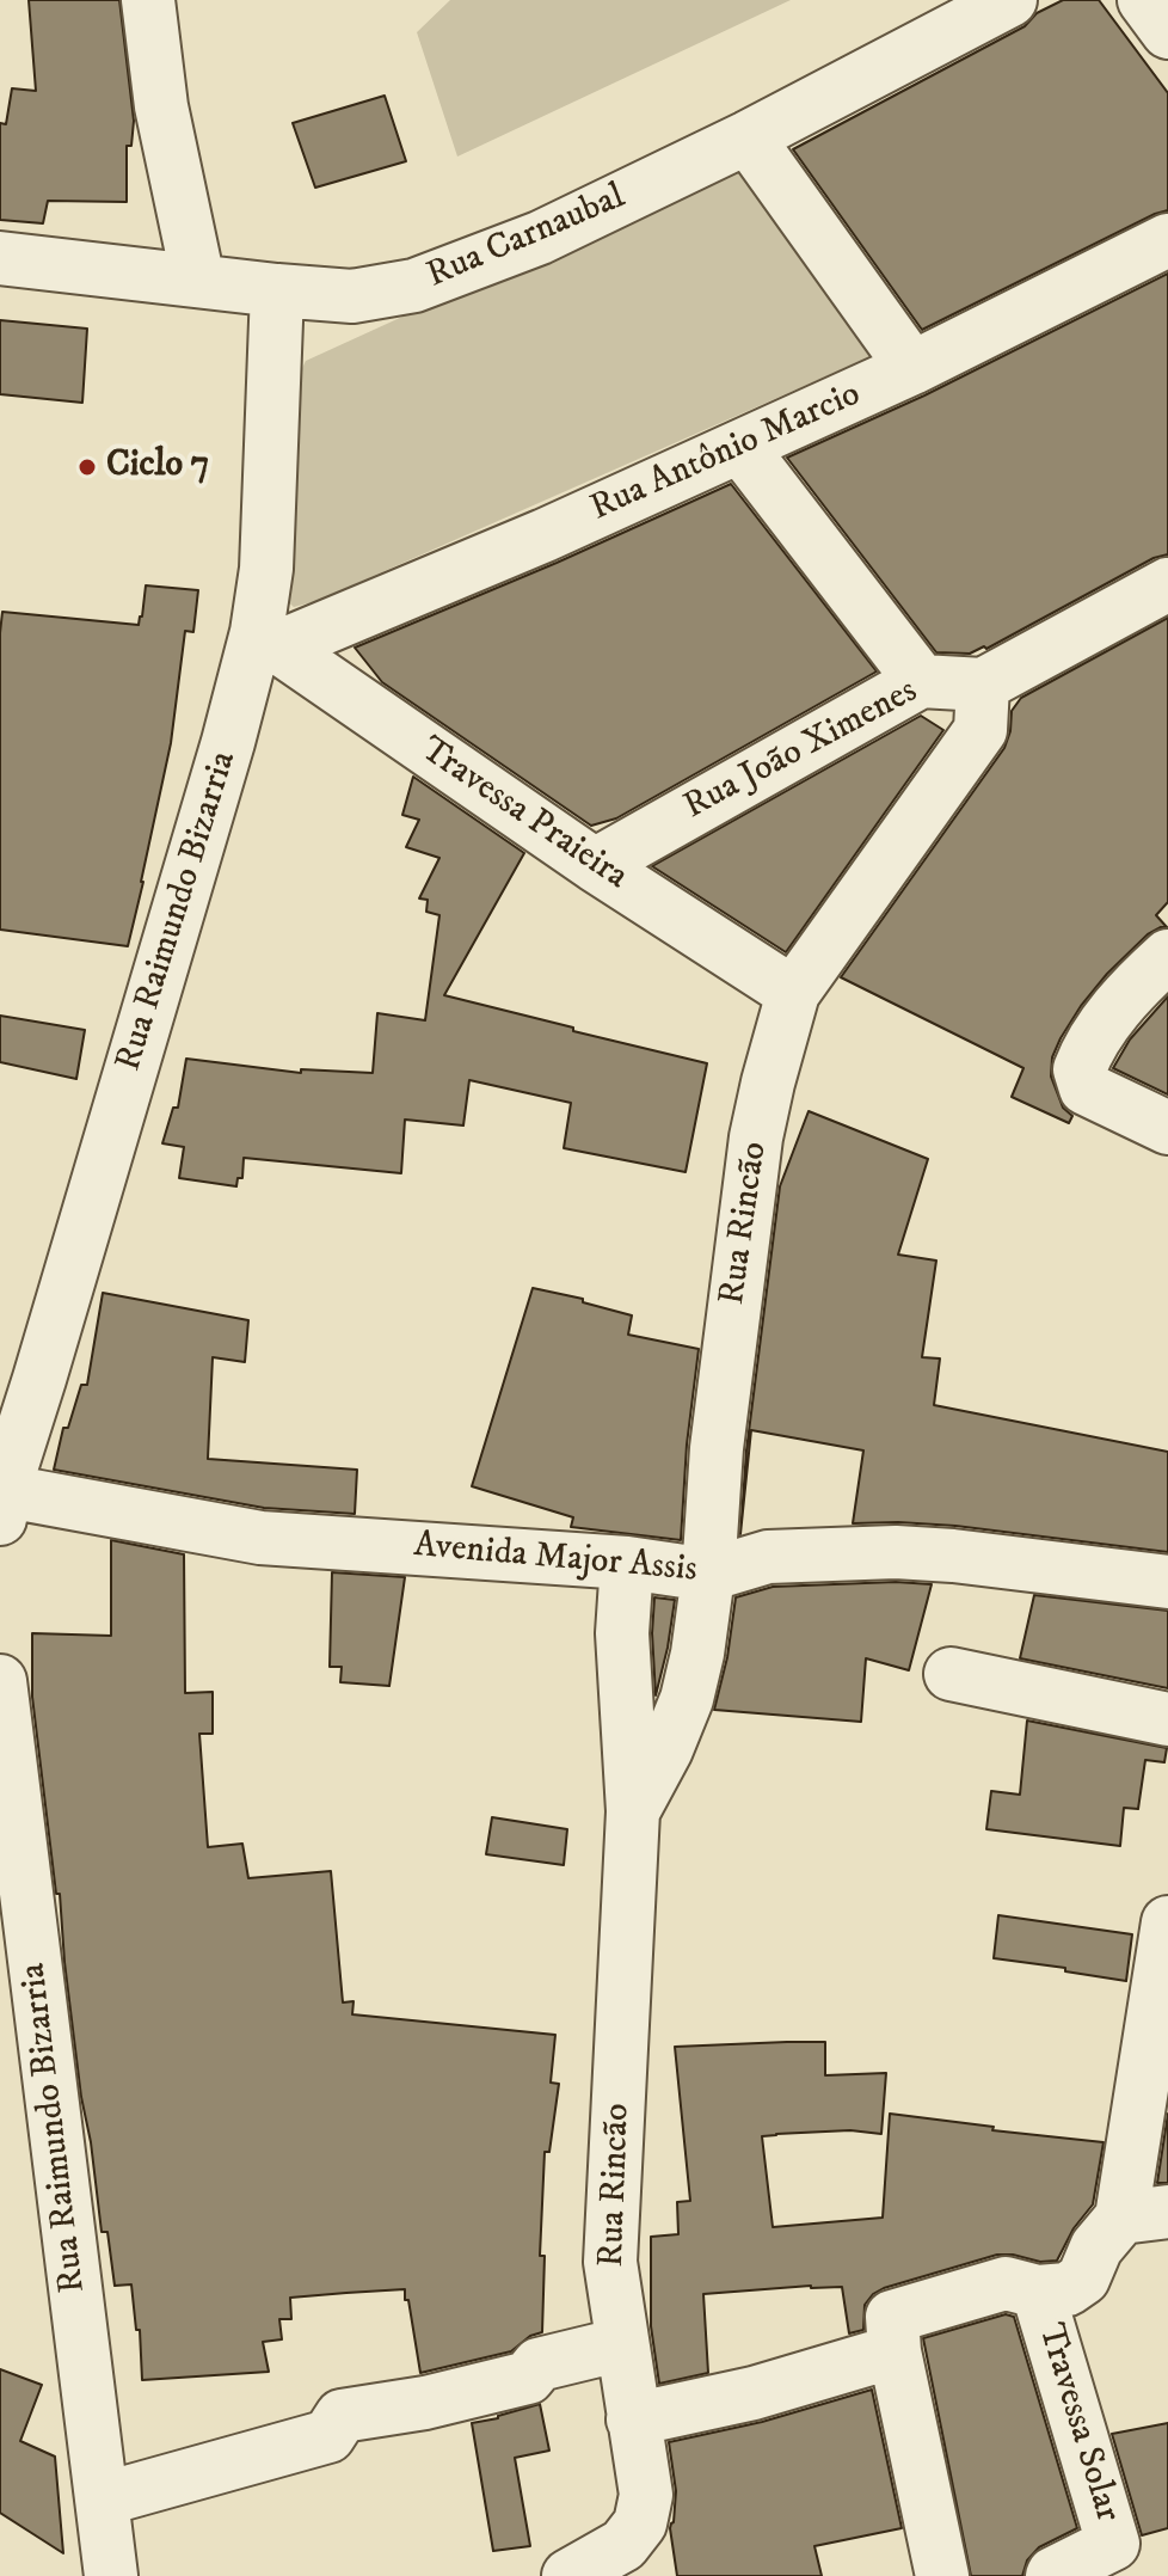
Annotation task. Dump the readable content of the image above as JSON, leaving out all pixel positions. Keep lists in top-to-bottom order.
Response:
{
  "streets": {
    "street": [
      "Rua Carnaubal",
      "Rua Antônio Marcio",
      "Rua João Ximenes",
      "Travessa Praieira",
      "Rua Raimundo Bizarria",
      "Rua Rincão",
      "Avenida Major Assis",
      "Travessa Solar"
    ]
  },
  "crossings": [
    ["Rua Carnaubal", "Rua Raimundo Bizarria"],
    ["Rua Antônio Marcio", "Travessa Praieira"],
    ["Rua Antônio Marcio", "Rua Raimundo Bizarria"],
    ["Rua João Ximenes", "Travessa Praieira"],
    ["Rua João Ximenes", "Rua Rincão"],
    ["Travessa Praieira", "Rua Raimundo Bizarria"],
    ["Travessa Praieira", "Rua Rincão"],
    ["Rua Raimundo Bizarria", "Avenida Major Assis"],
    ["Rua Rincão", "Avenida Major Assis"]
  ],
  "places": ["Ciclo 7"]
}
